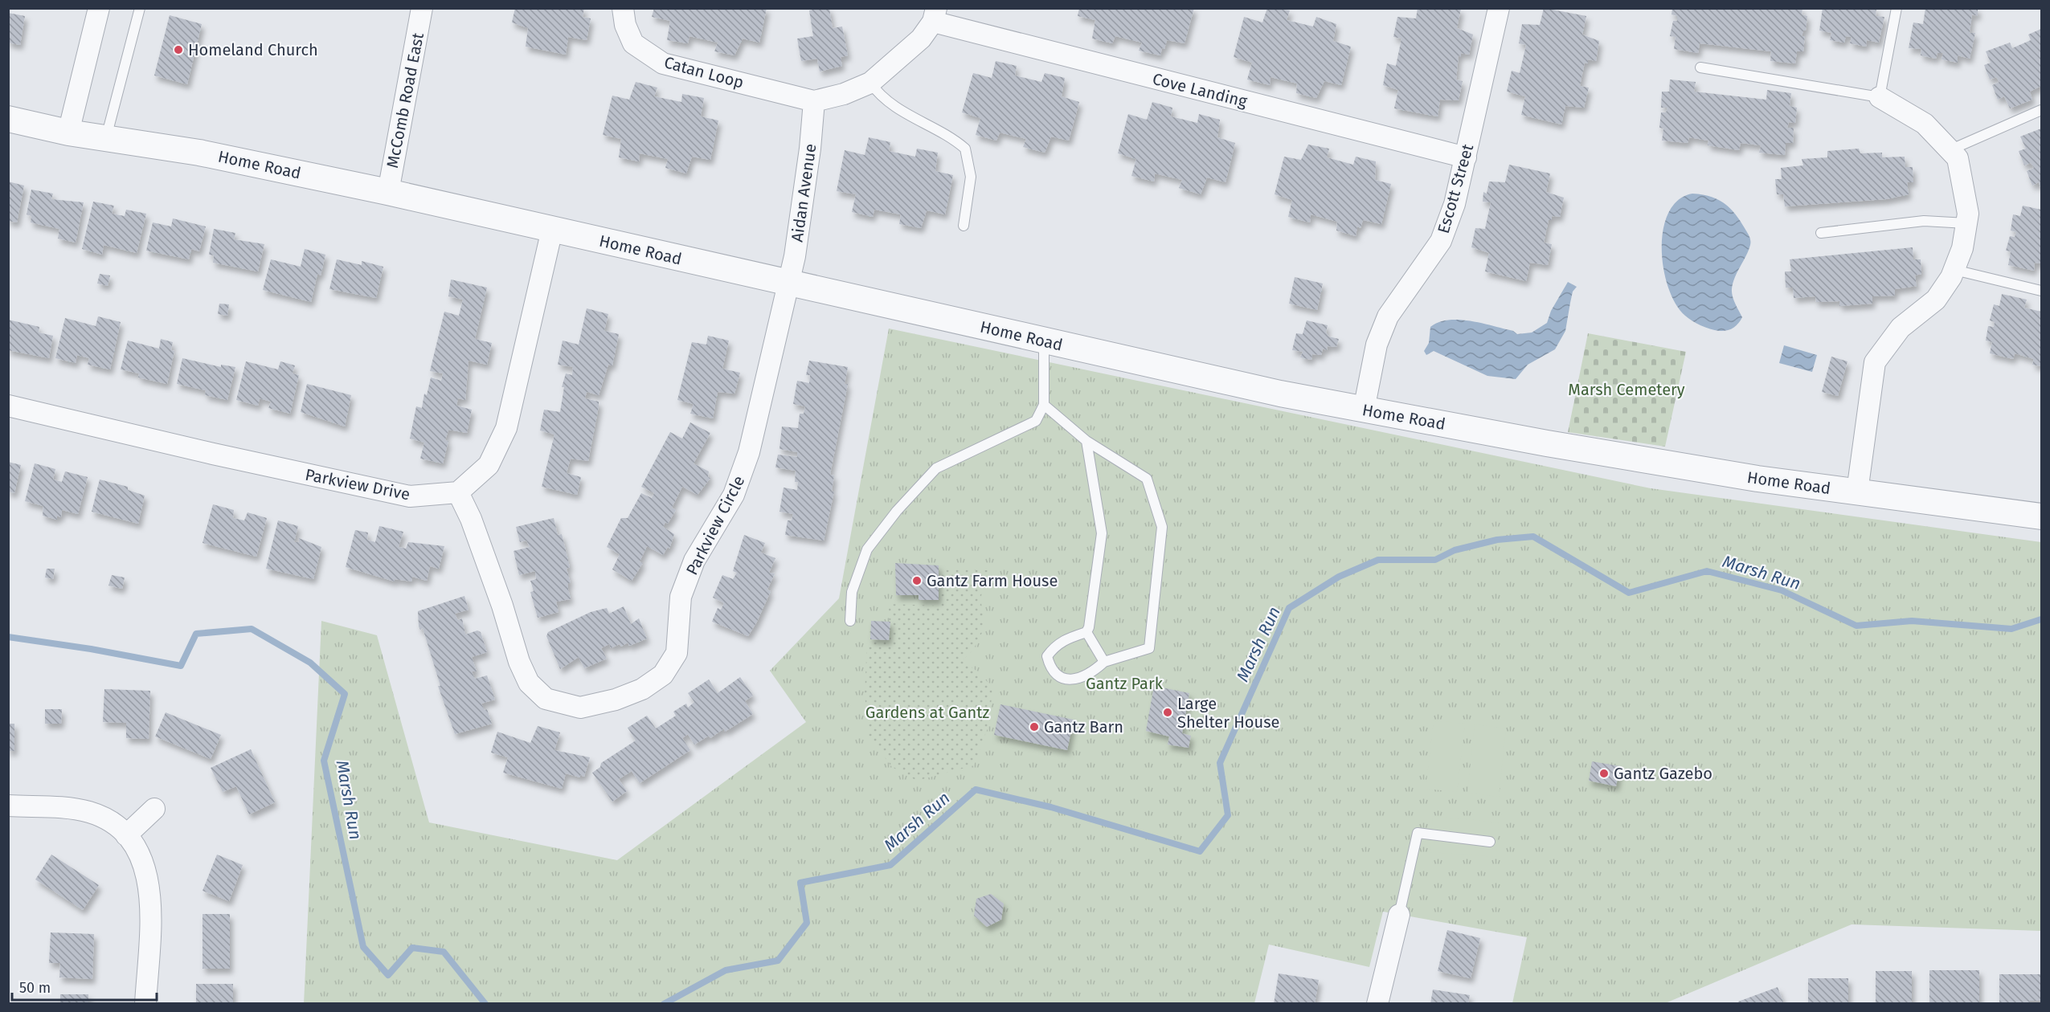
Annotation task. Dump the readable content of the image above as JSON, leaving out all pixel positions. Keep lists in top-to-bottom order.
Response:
{
  "streets": {
    "street": [
      "Catan Loop",
      "Cove Landing",
      "McComb Road East",
      "Home Road",
      "Escott Street",
      "Aidan Avenue",
      "Parkview Drive",
      "Parkview Circle"
    ]
  },
  "crossings": [
    ["Catan Loop", "Aidan Avenue"],
    ["Cove Landing", "Escott Street"],
    ["McComb Road East", "Home Road"],
    ["Home Road", "Escott Street"],
    ["Home Road", "Aidan Avenue"],
    ["Home Road", "Parkview Circle"],
    ["Aidan Avenue", "Parkview Circle"],
    ["Parkview Drive", "Parkview Circle"]
  ],
  "water": ["Marsh Run"],
  "parks": ["Marsh Cemetery", "Gantz Park", "Gardens at Gantz"],
  "places": [
    "Homeland Church",
    "Gantz Farm House",
    "Large Shelter House",
    "Gantz Barn",
    "Gantz Gazebo"
  ],
  "scale_bar": "50 m"
}
